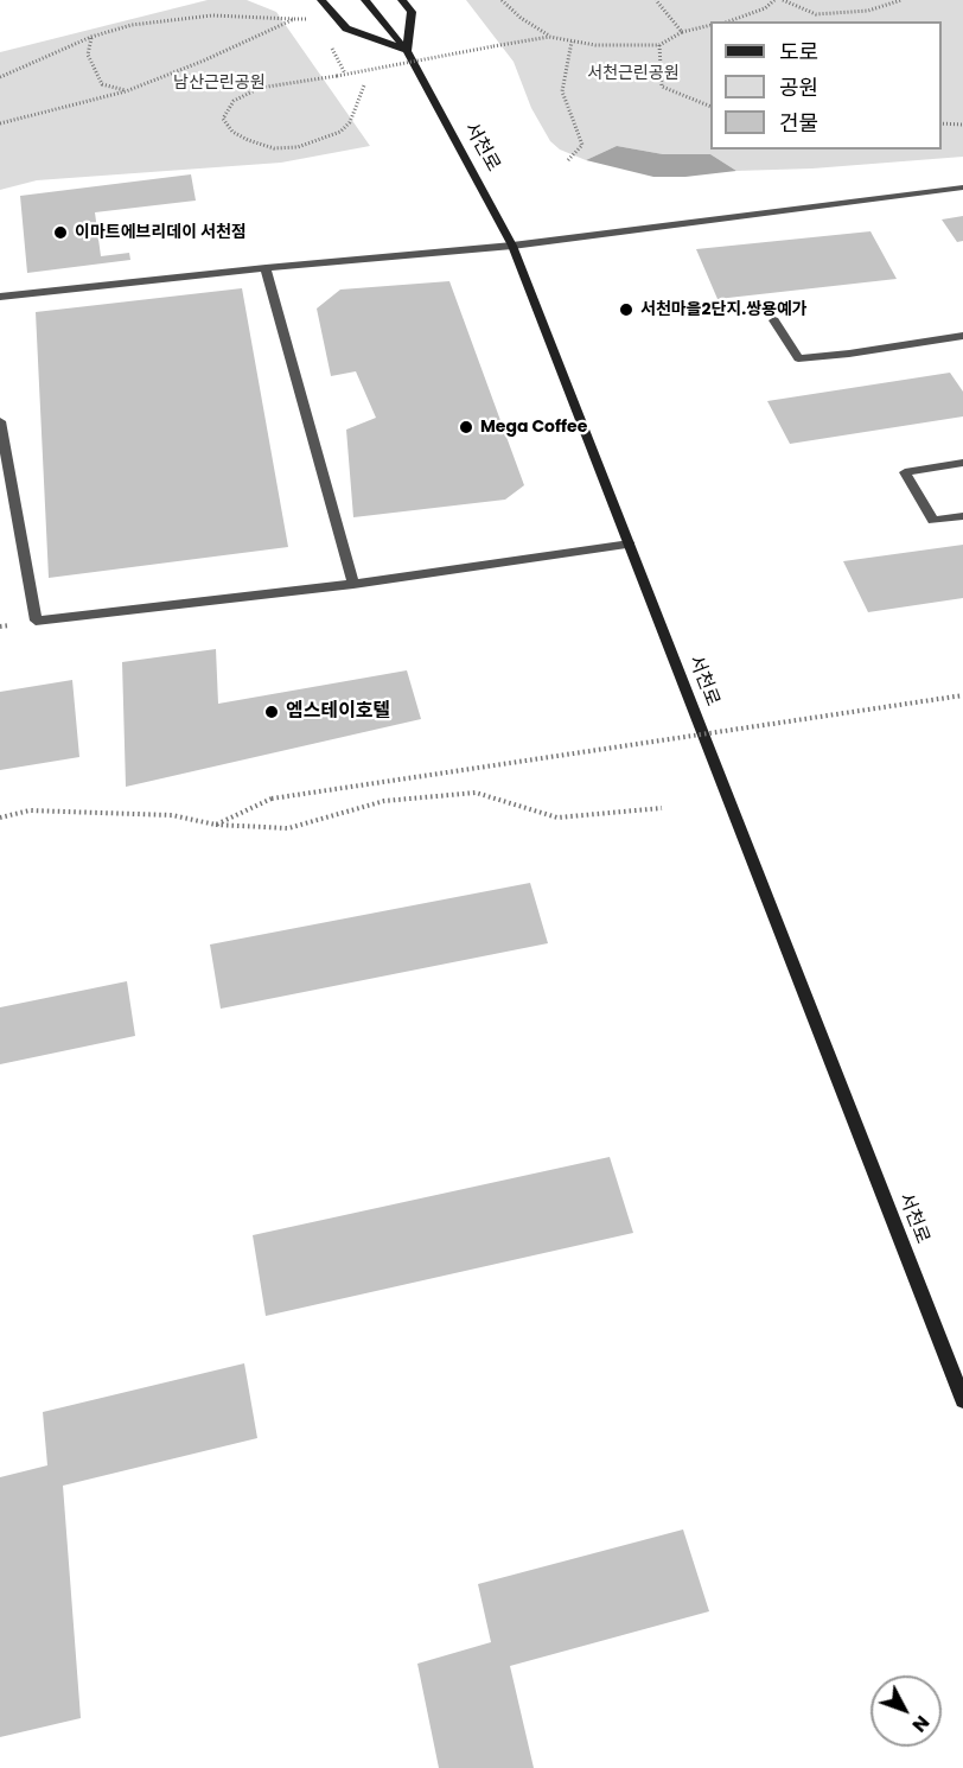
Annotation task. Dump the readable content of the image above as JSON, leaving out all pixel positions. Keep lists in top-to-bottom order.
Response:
{
  "streets": {
    "street": ["서천로"]
  },
  "parks": ["서천근린공원", "남산근린공원"],
  "places": [
    "이마트에브리데이 서천점",
    "서천마을2단지.쌍용예가",
    "Mega Coffee",
    "엠스테이호텔"
  ],
  "legend": ["도로", "공원", "건물"],
  "north": "bottom right"
}
